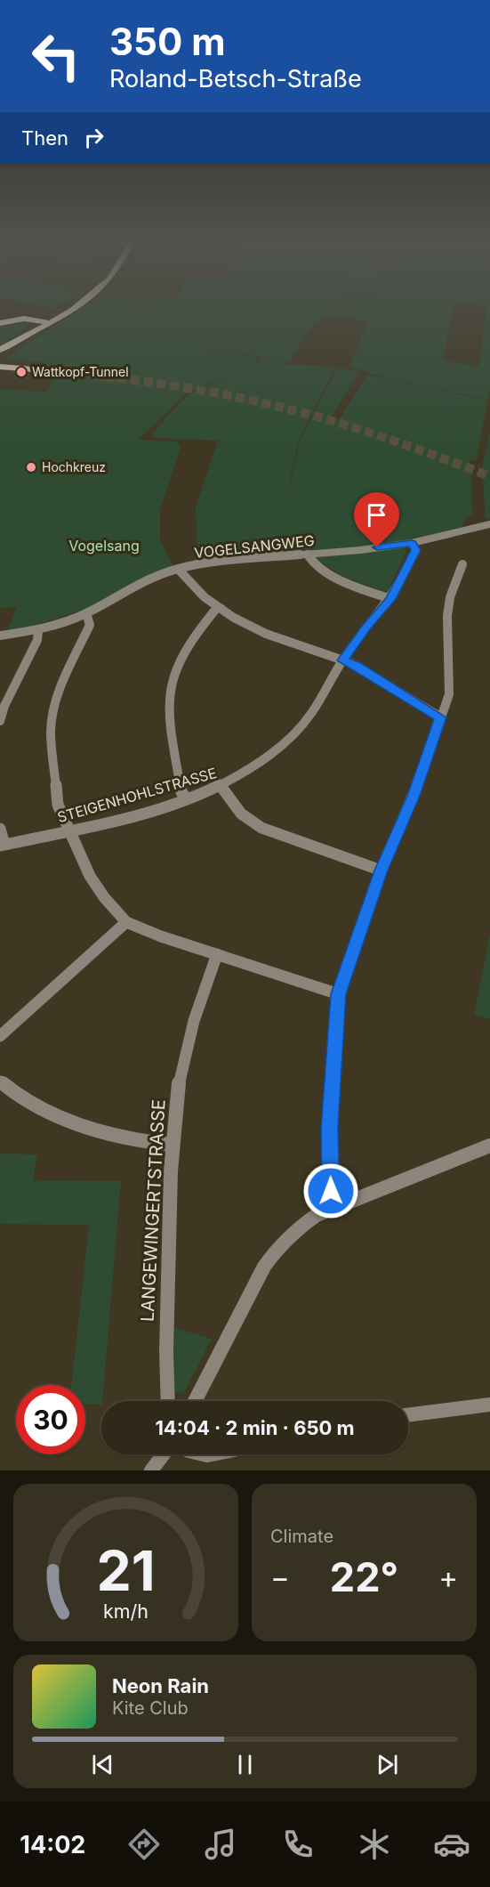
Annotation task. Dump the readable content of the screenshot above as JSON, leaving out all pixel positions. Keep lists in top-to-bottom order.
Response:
{
  "streets": {
    "street": ["VOGELSANGWEG", "STEIGENHOHLSTRASSE", "LANGEWINGERTSTRASSE"]
  },
  "crossings": [
    ["VOGELSANGWEG", "STEIGENHOHLSTRASSE"]
  ],
  "parks": ["Vogelsang"],
  "places": ["Wattkopf-Tunnel", "Hochkreuz"],
  "page": {
    "turn": ["350 m", "Roland-Betsch-Straße"],
    "then": "Then",
    "limit": "30",
    "trip": "14:04 · 2 min · 650 m",
    "tile": "Climate",
    "heat": ["−", "22°", "+"],
    "song": ["Neon Rain", "Kite Club"],
    "tabs": "14:02",
    "gauge": ["21", "km/h"]
  }
}
